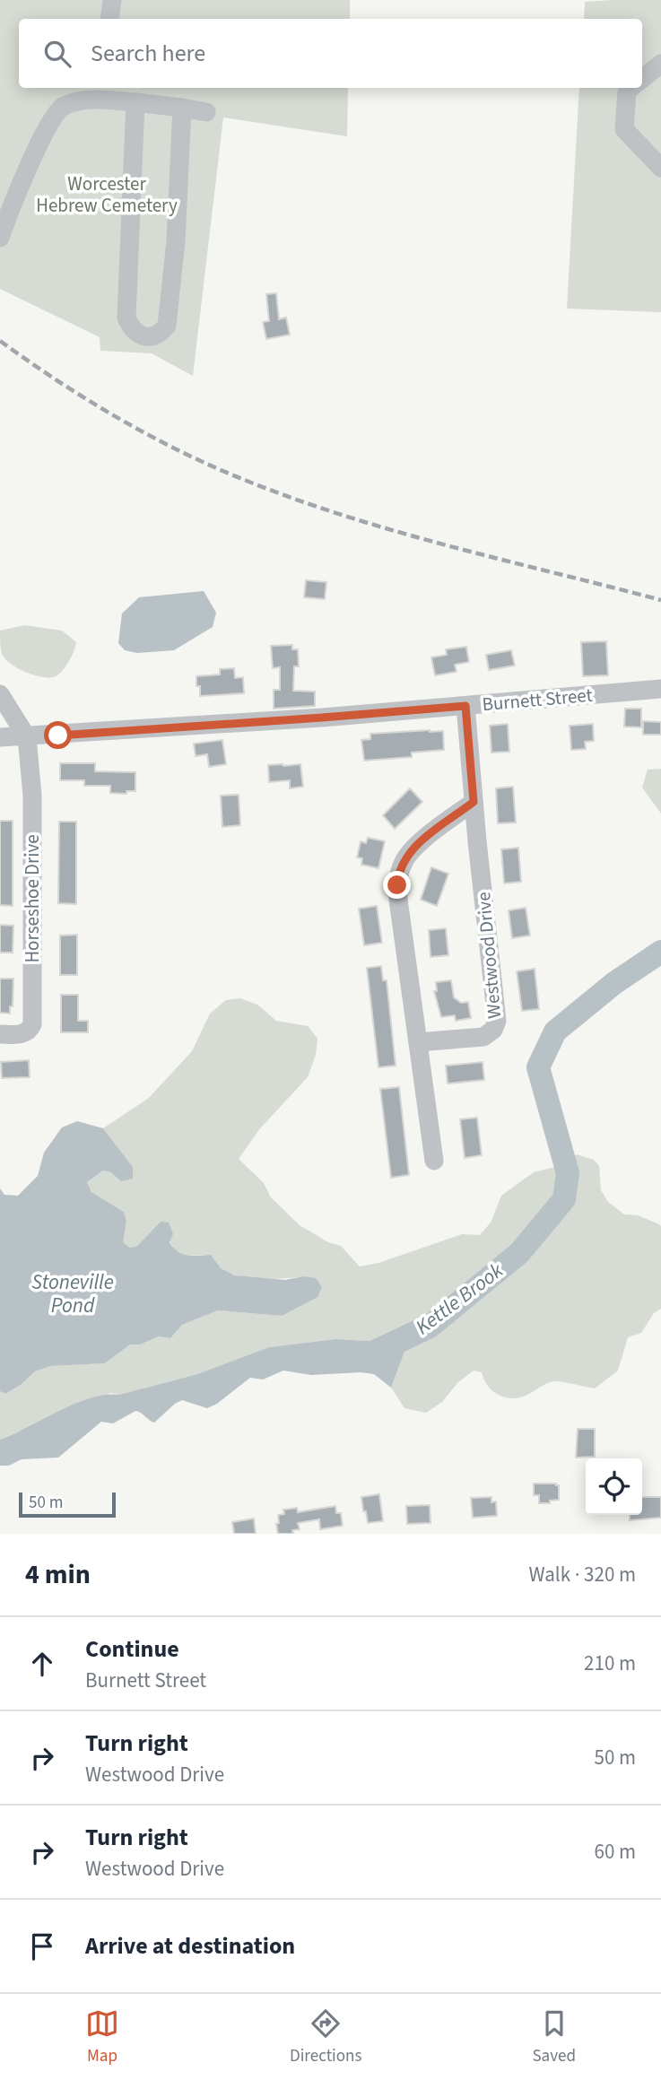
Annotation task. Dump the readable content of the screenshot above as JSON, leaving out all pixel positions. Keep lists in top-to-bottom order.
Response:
{
  "streets": {
    "street": ["Burnett Street", "Horseshoe Drive", "Westwood Drive"]
  },
  "crossings": [
    ["Burnett Street", "Horseshoe Drive"],
    ["Burnett Street", "Westwood Drive"]
  ],
  "water": ["Stoneville Pond", "Kettle Brook"],
  "parks": ["Worcester Hebrew Cemetery"],
  "scale_bar": "50 m",
  "page": {
    "search": "Search here",
    "scale": "50 m",
    "heading": ["4 min", "Walk · 320 m"],
    "list": [
      ["Continue", "Burnett Street", "210 m"],
      ["Turn right", "Westwood Drive", "50 m"],
      ["Turn right", "Westwood Drive", "60 m"],
      "Arrive at destination"
    ],
    "nav": ["Map", "Directions", "Saved"]
  }
}
